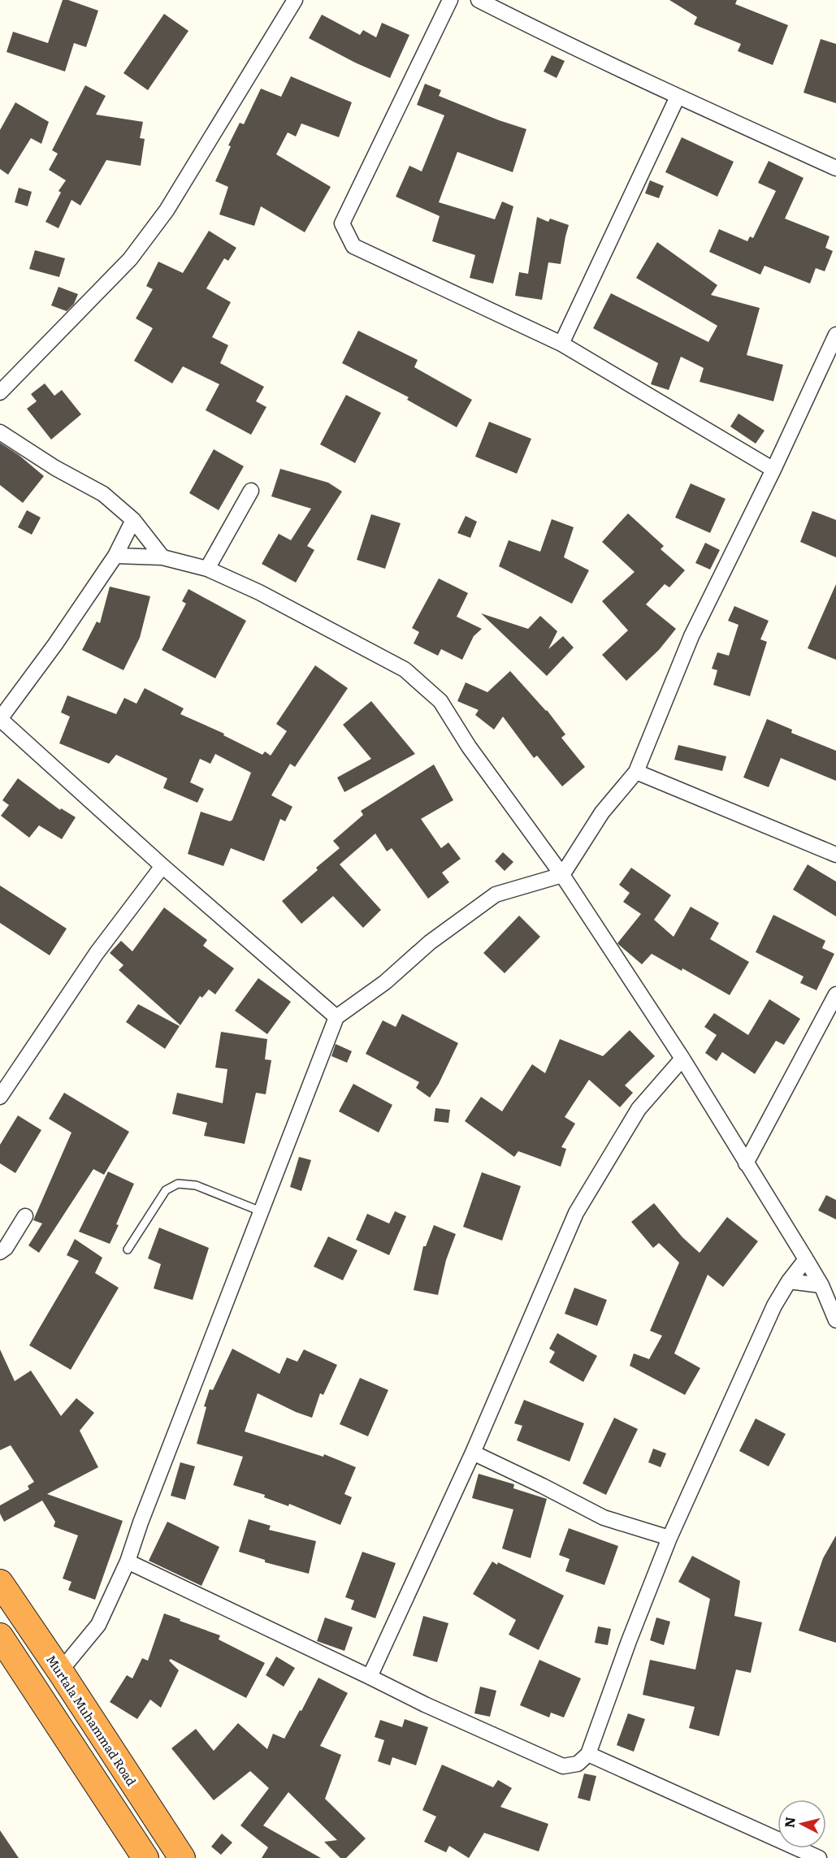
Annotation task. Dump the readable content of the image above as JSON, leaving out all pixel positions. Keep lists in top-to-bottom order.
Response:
{
  "streets": {
    "highway": ["Murtala Muhammad Road"]
  },
  "north": "left"
}
